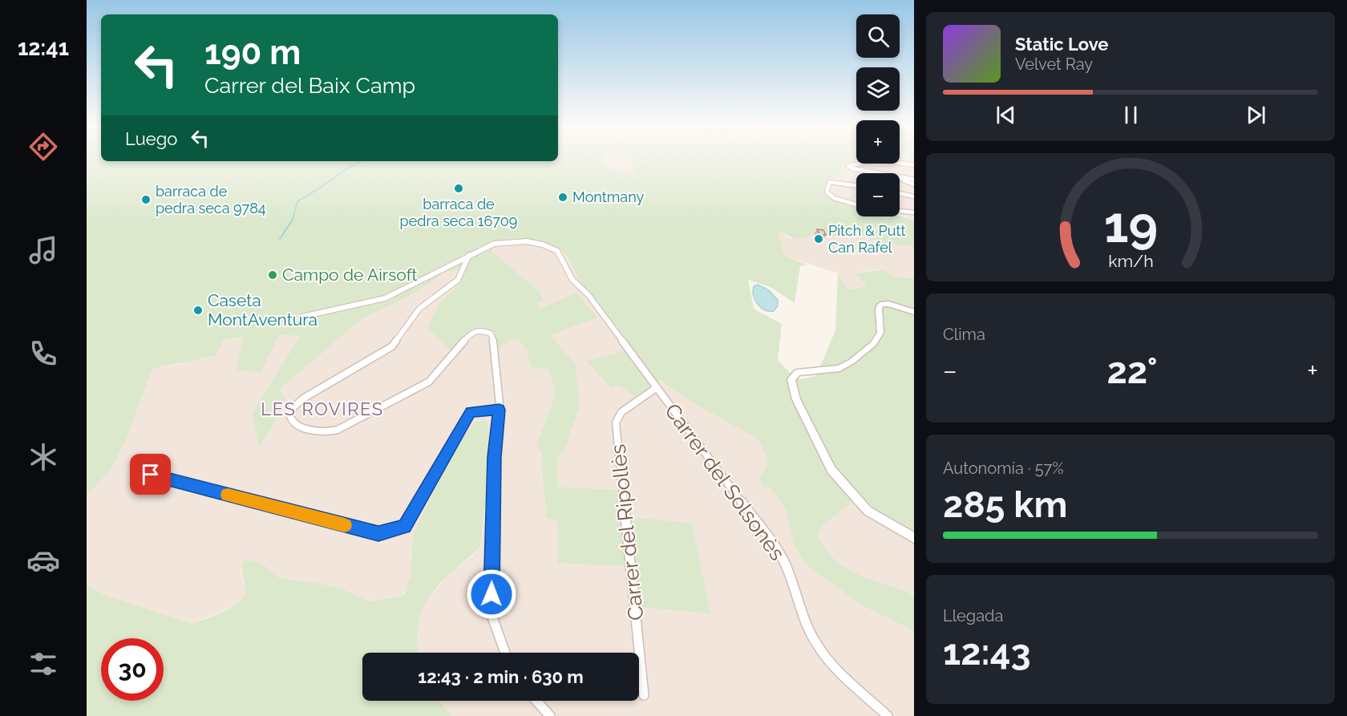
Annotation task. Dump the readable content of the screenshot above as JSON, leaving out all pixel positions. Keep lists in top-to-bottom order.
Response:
{
  "streets": {
    "street": ["Carrer del Solsonès", "Carrer del Ripollès"]
  },
  "crossings": [
    ["Carrer del Solsonès", "Carrer del Ripollès"]
  ],
  "districts": ["LES ROVIRES"],
  "places": [
    "barraca de pedra seca 16709",
    "Montmany",
    "barraca de pedra seca 9784",
    "Pitch & Putt Can Rafel",
    "Campo de Airsoft",
    "Caseta MontAventura"
  ],
  "page": {
    "tabs": "12:41",
    "map_buttons": ["+", "−"],
    "turn": ["190 m", "Carrer del Baix Camp"],
    "song": ["Static Love", "Velvet Ray"],
    "then": "Luego",
    "tile": [
      "Clima",
      ["Autonomía · 57%", "285 km"],
      ["Llegada", "12:43"]
    ],
    "heat": ["−", "22°", "+"],
    "limit": "30",
    "trip": "12:43 · 2 min · 630 m",
    "gauge": ["19", "km/h"]
  }
}
